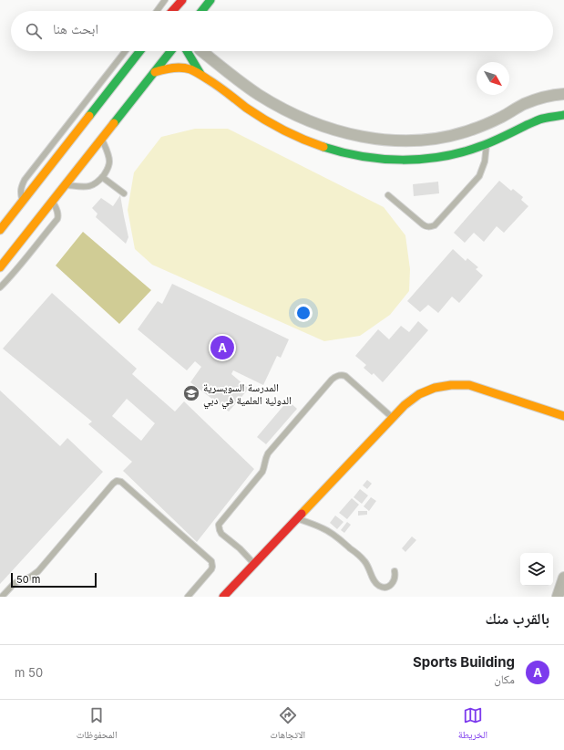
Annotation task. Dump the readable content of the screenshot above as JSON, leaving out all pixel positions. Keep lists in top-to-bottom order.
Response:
{
  "places": {
    "school or university": ["المدرسة السويسرية الدولية العلمية في دبي"]
  },
  "scale_bar": "50 m",
  "north": "bottom right",
  "page": {
    "search": "ابحث هنا",
    "pins": "A",
    "scale": "50 m",
    "heading": "بالقرب منك",
    "list": [
      {
        "mark": "A",
        "name": "Sports Building",
        "note": "مكان",
        "value": "50 m"
      }
    ],
    "nav": ["الخريطة", "الاتجاهات", "المحفوظات"]
  }
}
